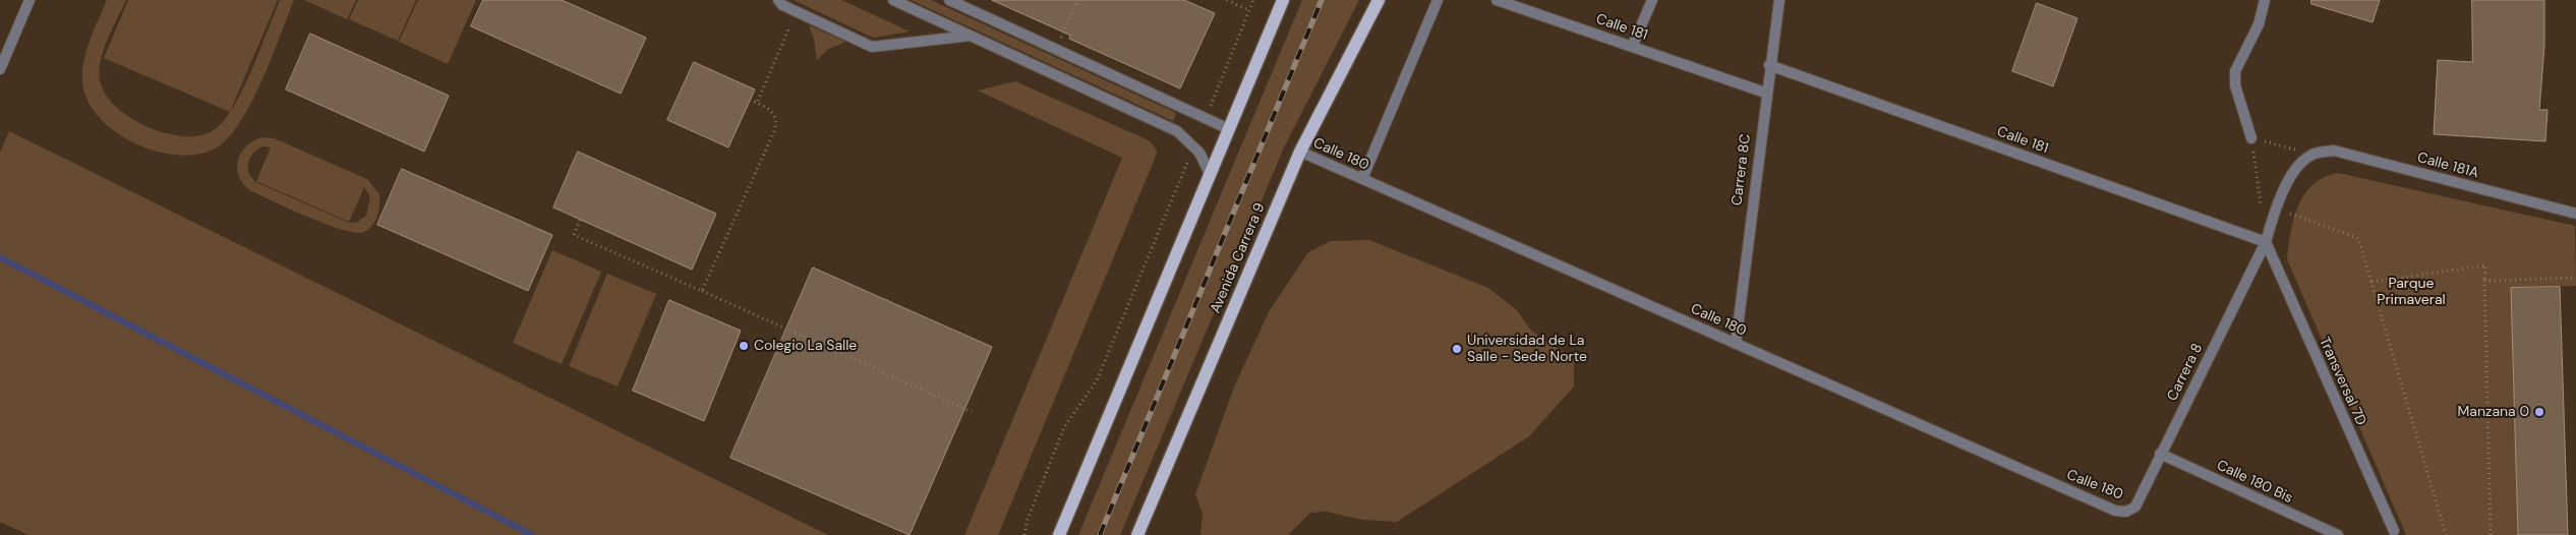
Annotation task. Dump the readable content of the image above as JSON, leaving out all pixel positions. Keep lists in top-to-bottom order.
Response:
{
  "streets": {
    "main road": ["Avenida Carrera 9"],
    "street": [
      "Calle 181",
      "Calle 180",
      "Calle 181A",
      "Carrera 8C",
      "Carrera 8",
      "Transversal 7D",
      "Calle 180 Bis"
    ]
  },
  "crossings": [
    ["Calle 181", "Carrera 8C"],
    ["Calle 181", "Carrera 8"],
    ["Calle 181", "Transversal 7D"],
    ["Calle 180", "Carrera 8C"],
    ["Calle 180", "Avenida Carrera 9"],
    ["Calle 180", "Carrera 8"],
    ["Calle 181A", "Carrera 8"],
    ["Carrera 8", "Transversal 7D"],
    ["Carrera 8", "Calle 180 Bis"]
  ],
  "parks": ["Parque Primaveral"],
  "places": ["Colegio La Salle", "Universidad de La Salle - Sede Norte", "Manzana 0"]
}
